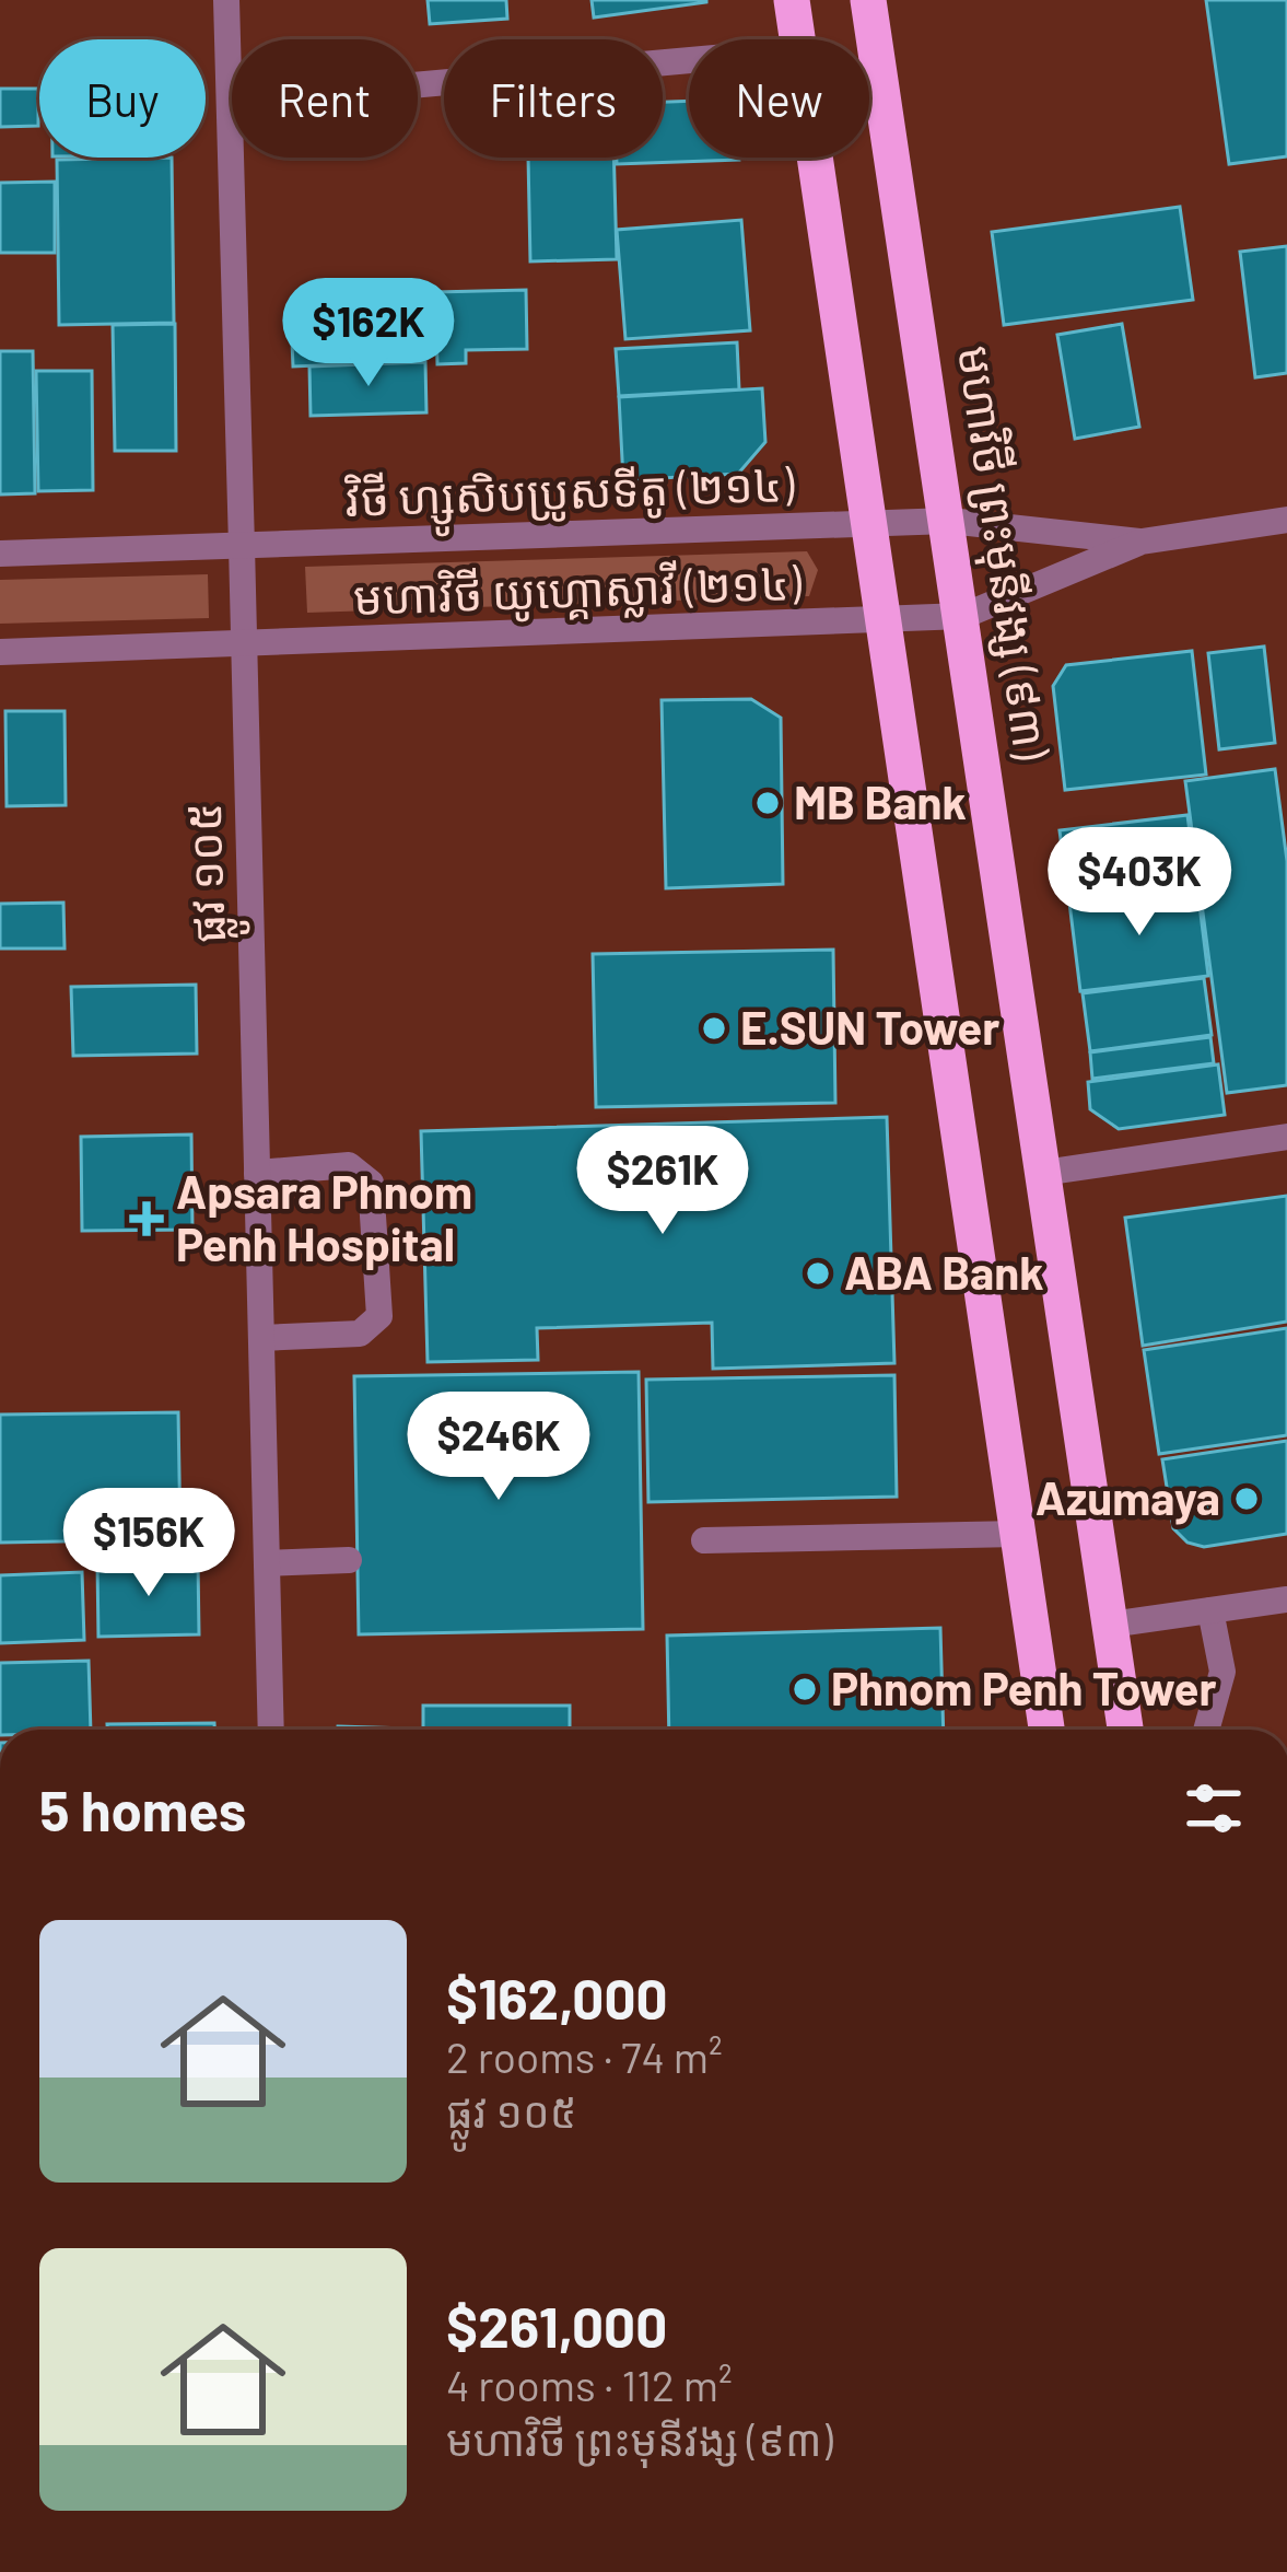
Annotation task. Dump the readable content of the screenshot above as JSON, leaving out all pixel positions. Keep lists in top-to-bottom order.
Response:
{
  "streets": {
    "highway": ["មហាវិថី ព្រះមុនីវង្ស (៩៣)"],
    "street": ["វិថី ហ្សូសិបប្រូសទីតូ (២១៤)", "មហាវិថី យូហ្គោស្លាវី (២១៤)", "ផ្លូវ ១០៥"]
  },
  "crossings": [
    ["វិថី ហ្សូសិបប្រូសទីតូ (២១៤)", "មហាវិថី ព្រះមុនីវង្ស (៩៣)"],
    ["វិថី ហ្សូសិបប្រូសទីតូ (២១៤)", "មហាវិថី យូហ្គោស្លាវី (២១៤)"],
    ["វិថី ហ្សូសិបប្រូសទីតូ (២១៤)", "ផ្លូវ ១០៥"],
    ["មហាវិថី ព្រះមុនីវង្ស (៩៣)", "មហាវិថី យូហ្គោស្លាវី (២១៤)"],
    ["មហាវិថី យូហ្គោស្លាវី (២១៤)", "ផ្លូវ ១០៥"]
  ],
  "places": {
    "other": [
      "MB Bank",
      "E.SUN Tower",
      "ABA Bank",
      "Azumaya",
      "Phnom Penh Tower"
    ],
    "health": ["Apsara Phnom Penh Hospital"]
  },
  "page": {
    "chip": [
      "Buy",
      "Rent",
      "Filters",
      "New"
    ],
    "price": [
      "$162K",
      "$403K",
      "$261K",
      "$246K",
      "$156K"
    ],
    "heading": "5 homes",
    "list": [
      {
        "name": "$162,000",
        "note": "2 rooms · 74 m² · ផ្លូវ ១០៥"
      },
      {
        "name": "$261,000",
        "note": "4 rooms · 112 m² · មហាវិថី ព្រះមុនីវង្ស (៩៣)"
      }
    ]
  }
}
